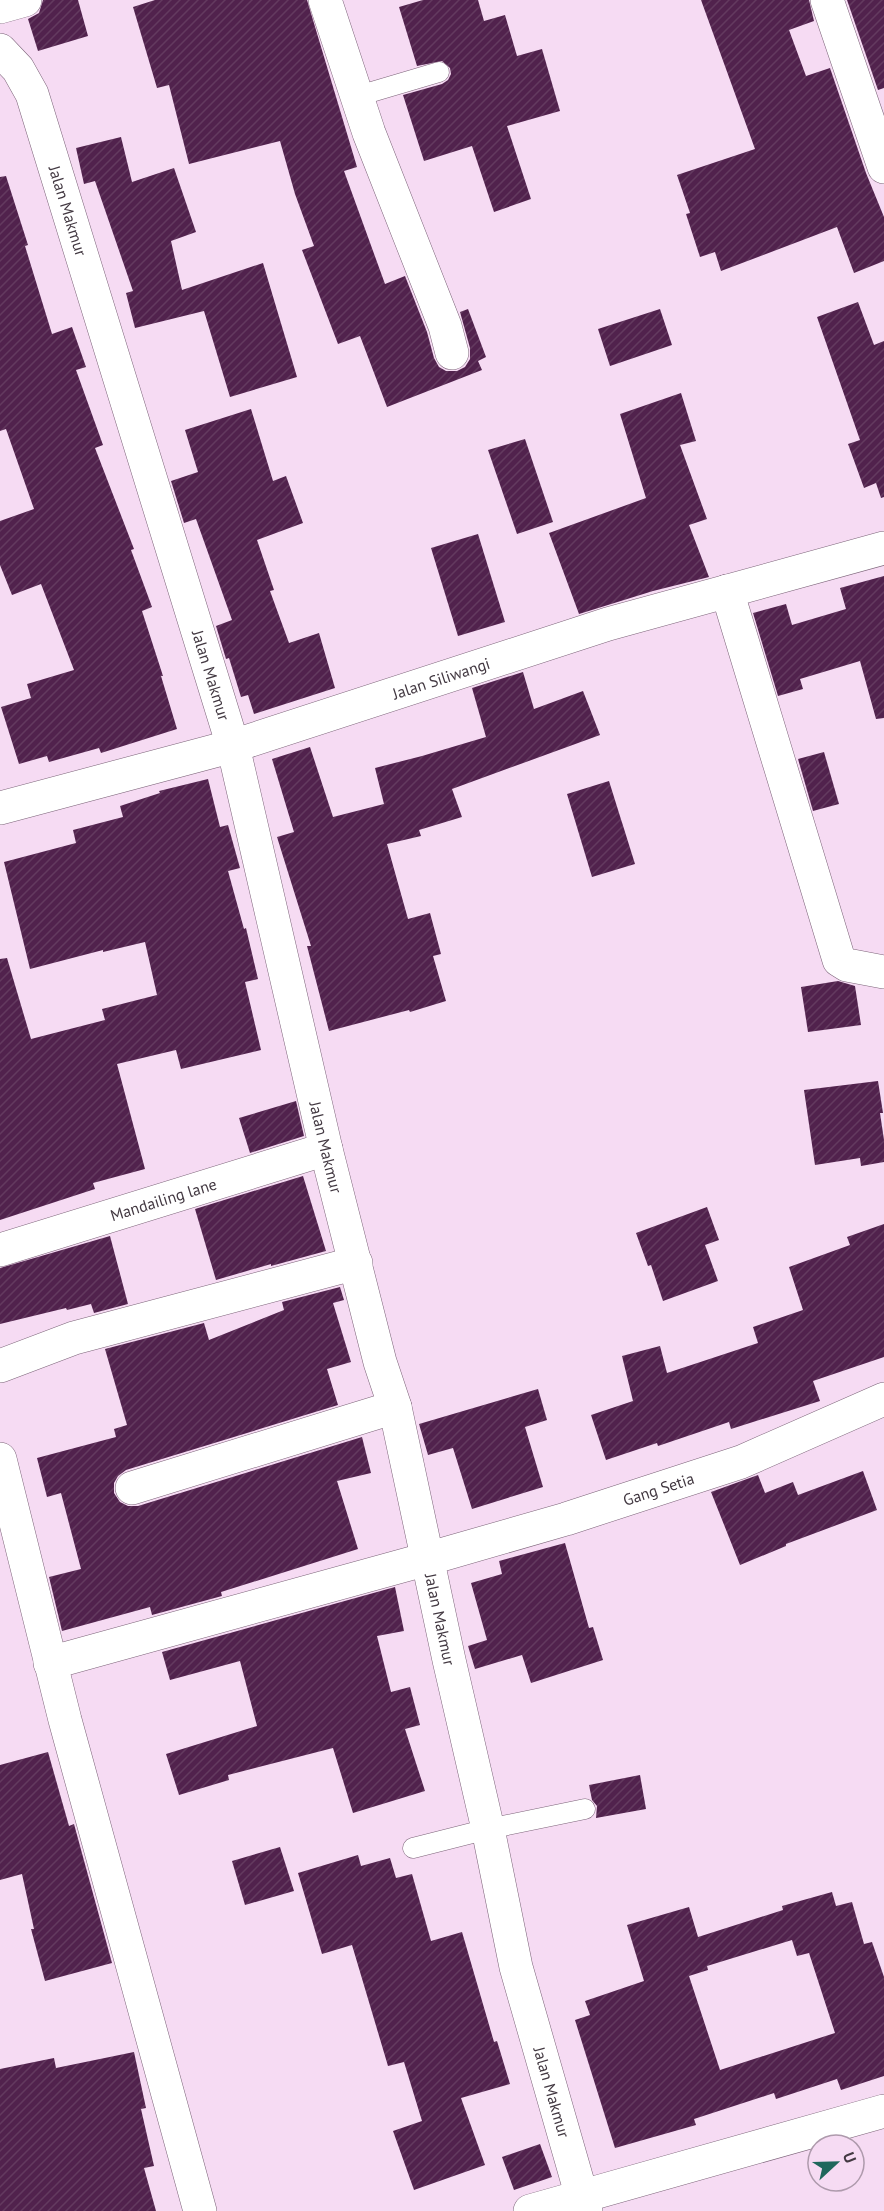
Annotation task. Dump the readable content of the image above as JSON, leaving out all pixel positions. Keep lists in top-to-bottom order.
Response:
{
  "streets": {
    "street": [
      "Jalan Makmur",
      "Jalan Siliwangi",
      "Mandailing lane",
      "Gang Setia"
    ]
  },
  "crossings": [
    ["Jalan Makmur", "Jalan Siliwangi"],
    ["Jalan Makmur", "Mandailing lane"],
    ["Jalan Makmur", "Gang Setia"]
  ],
  "north": "right"
}
